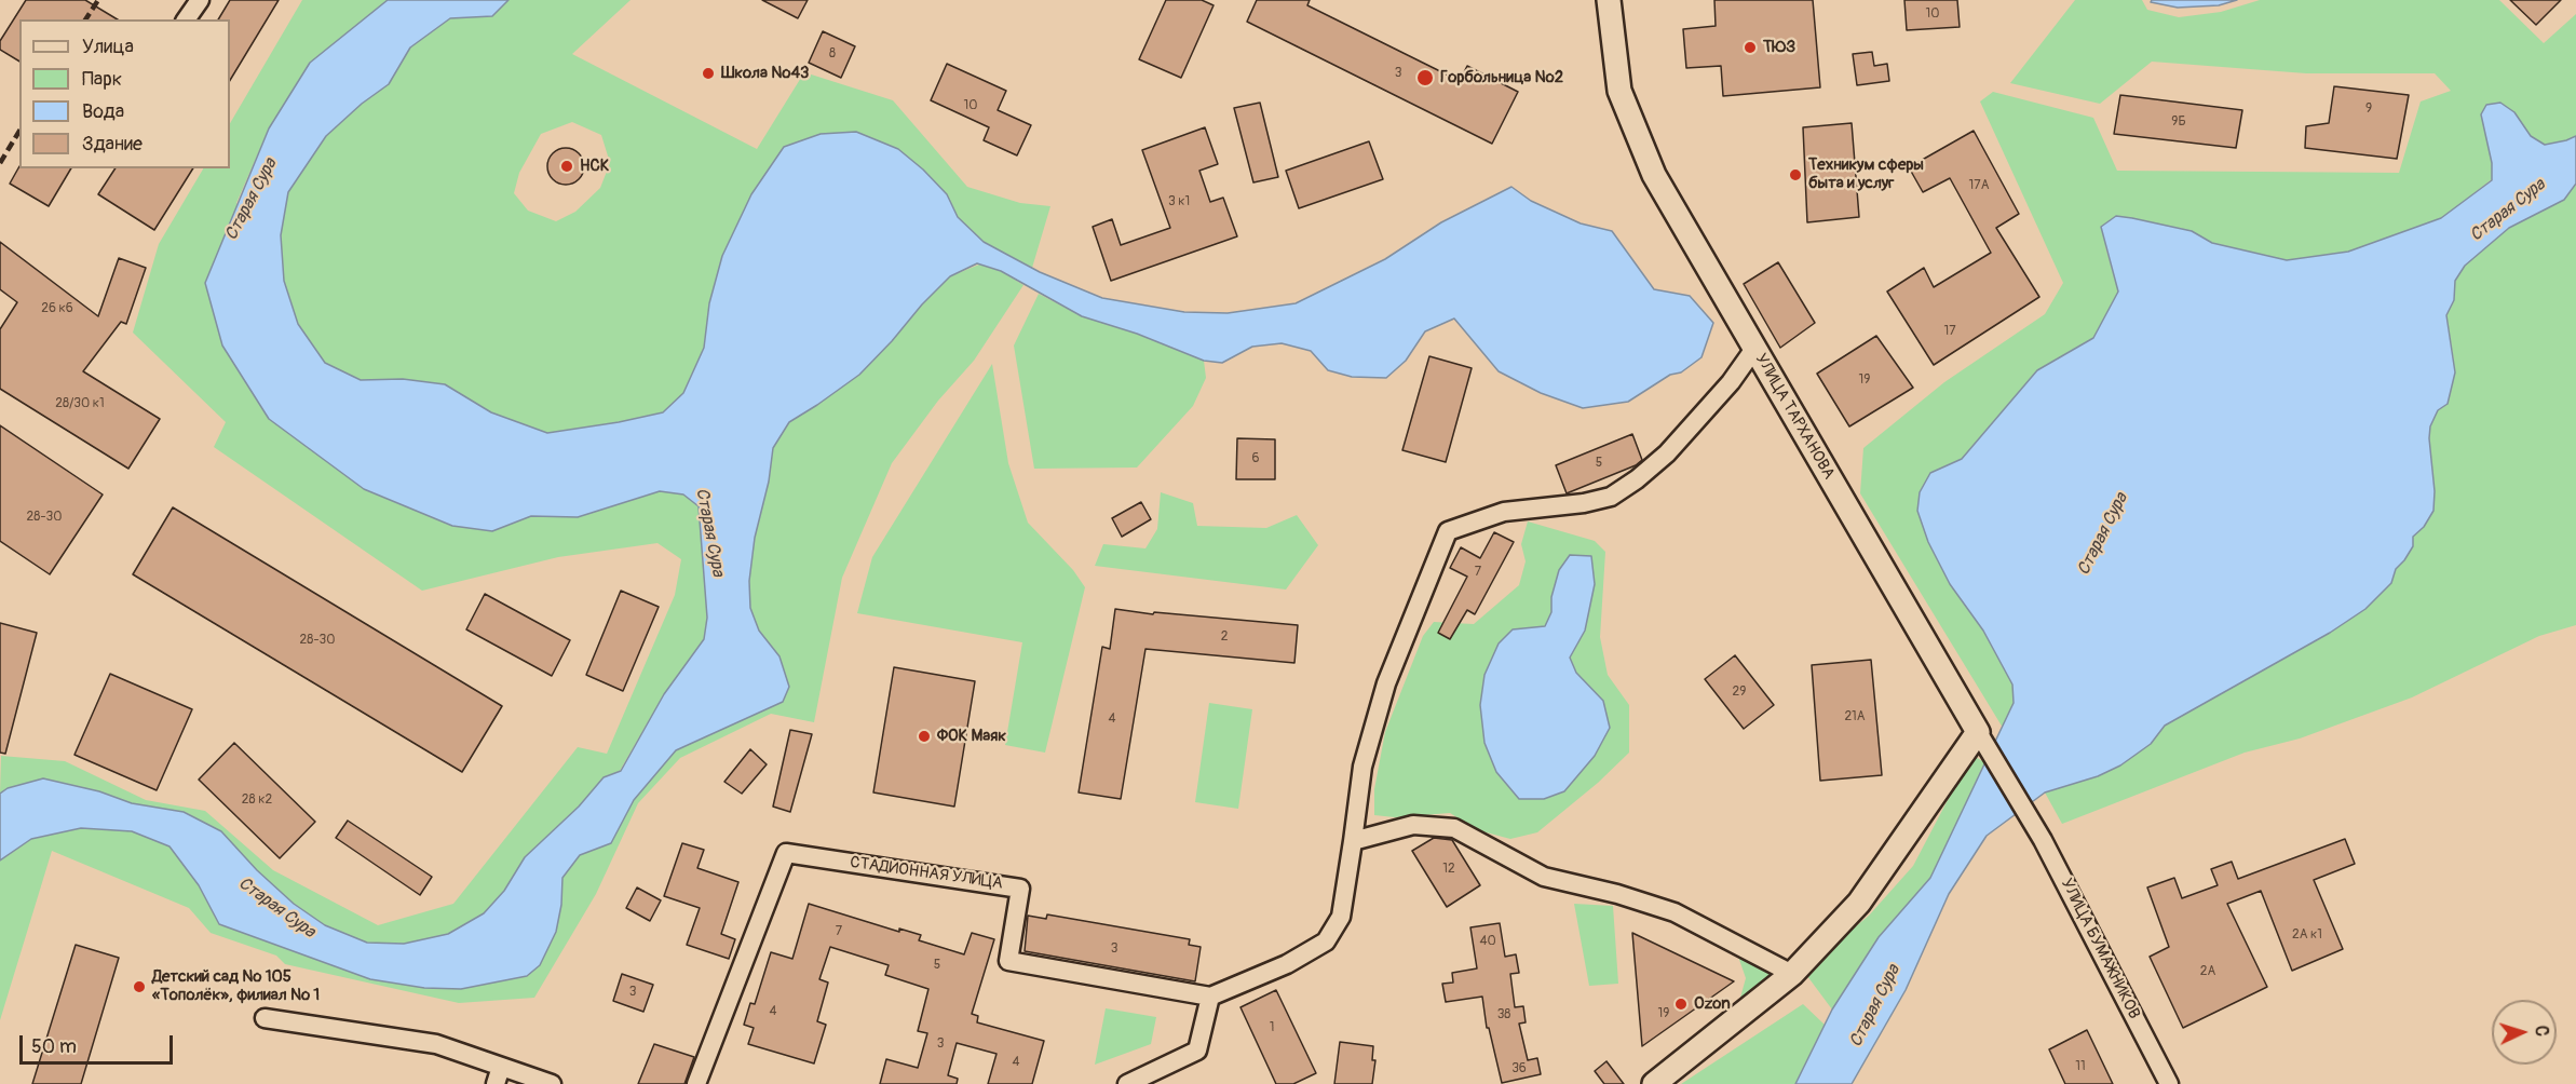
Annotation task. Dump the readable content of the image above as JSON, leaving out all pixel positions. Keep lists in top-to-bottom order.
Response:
{
  "streets": {
    "street": ["УЛИЦА ТАРХАНОВА", "СТАДИОННАЯ УЛИЦА", "УЛИЦА БУМАЖНИКОВ"]
  },
  "crossings": [
    ["УЛИЦА ТАРХАНОВА", "УЛИЦА БУМАЖНИКОВ"]
  ],
  "water": ["Старая Сура"],
  "places": [
    "ТЮЗ",
    "Школа №43",
    "Горбольница №2",
    "НСК",
    "Техникум сферы быта и услуг",
    "ФОК Маяк",
    "Детский сад № 105 «Тополёк», филиал № 1",
    "Ozon"
  ],
  "house_numbers": [
    "10",
    "8",
    "3",
    "10",
    "9",
    "9Б",
    "17А",
    "3 к1",
    "26 к6",
    "17",
    "19",
    "28/30 к1",
    "6",
    "5",
    "28-30",
    "7",
    "2",
    "28-30",
    "29",
    "21А",
    "4",
    "28 к2",
    "12",
    "7",
    "2А к1",
    "40",
    "3",
    "5",
    "2А",
    "3",
    "4",
    "19",
    "38",
    "1",
    "3",
    "4",
    "11",
    "36"
  ],
  "legend": [
    "Улица",
    "Парк",
    "Вода",
    "Здание"
  ],
  "scale_bar": "50 m",
  "north": "right"
}
